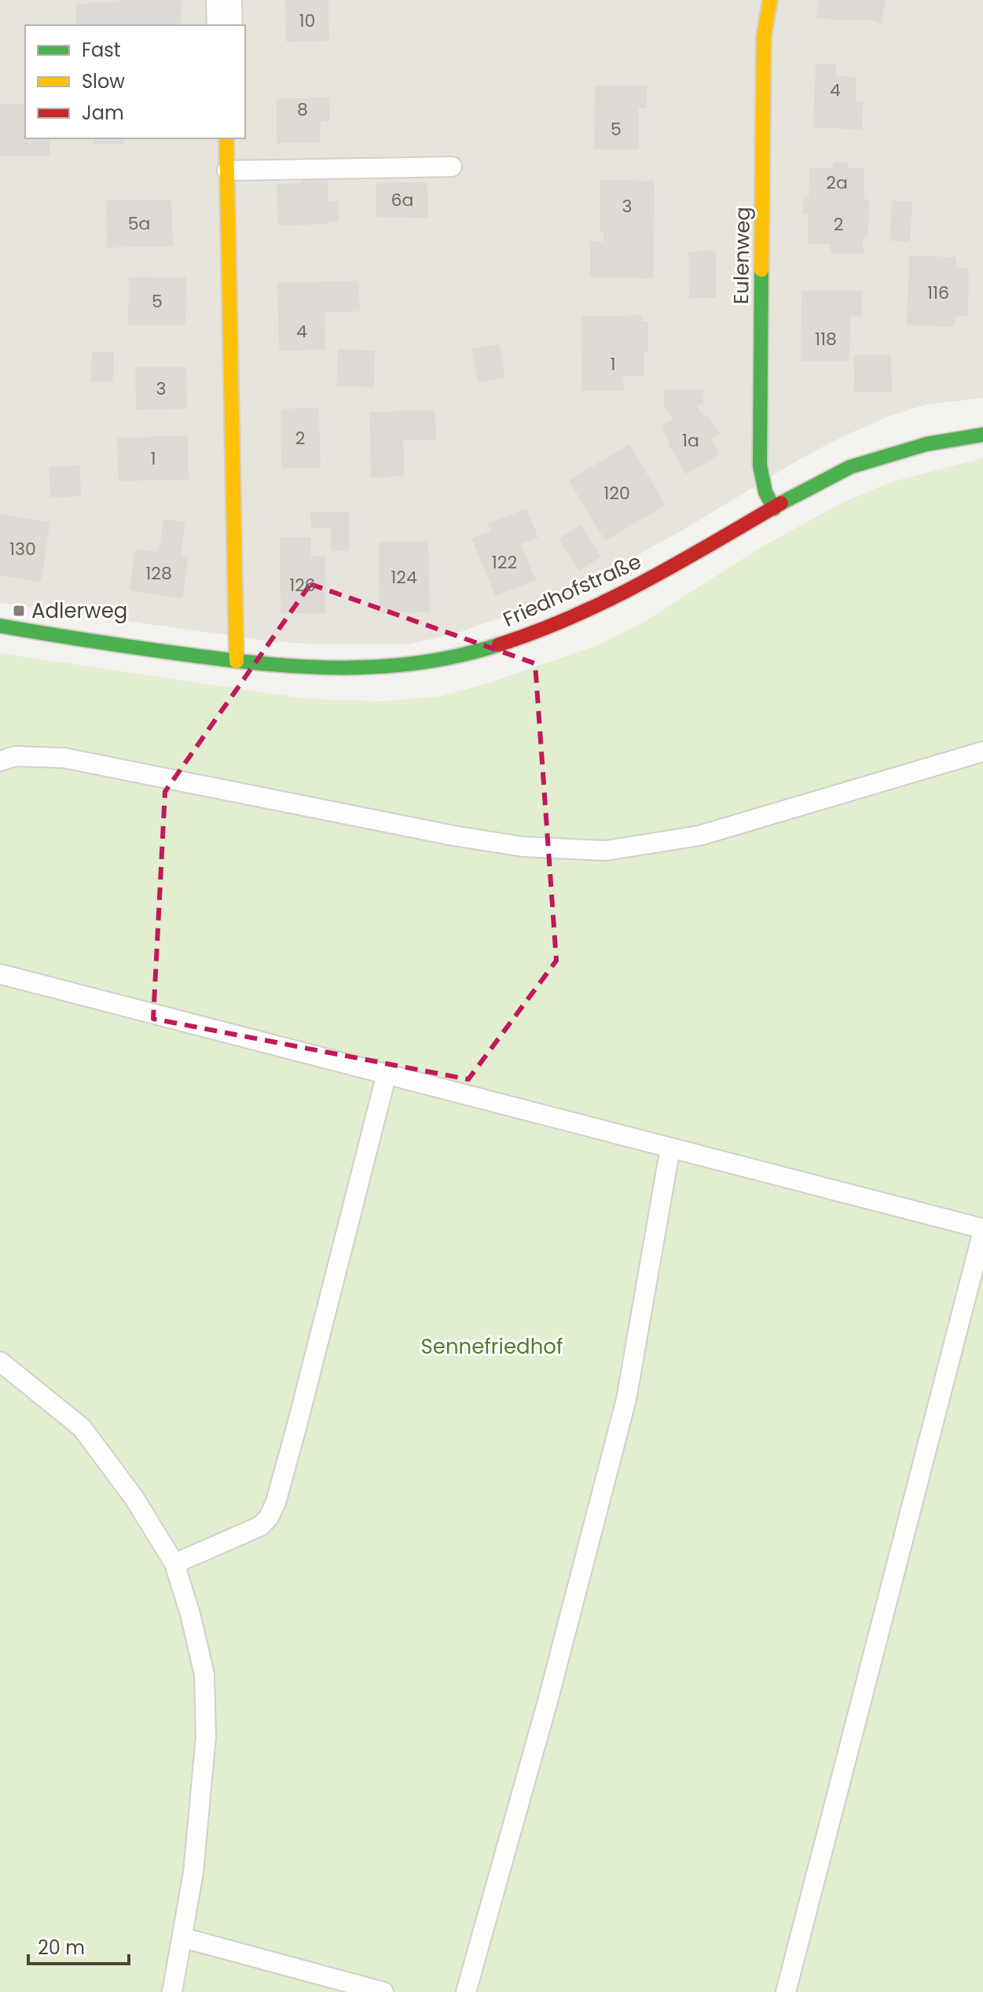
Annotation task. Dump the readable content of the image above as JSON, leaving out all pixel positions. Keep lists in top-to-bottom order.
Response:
{
  "streets": {
    "street": ["Eulenweg", "Friedhofstraße"]
  },
  "crossings": [
    ["Eulenweg", "Friedhofstraße"]
  ],
  "parks": ["Sennefriedhof"],
  "places": {
    "transit": ["Adlerweg"]
  },
  "house_numbers": [
    "10",
    "4",
    "8",
    "5",
    "2a",
    "6a",
    "3",
    "5a",
    "2",
    "116",
    "5",
    "4",
    "118",
    "1",
    "3",
    "2",
    "1a",
    "1",
    "120",
    "130",
    "122",
    "128",
    "124",
    "126"
  ],
  "legend": ["Fast", "Slow", "Jam"],
  "scale_bar": "20 m"
}
